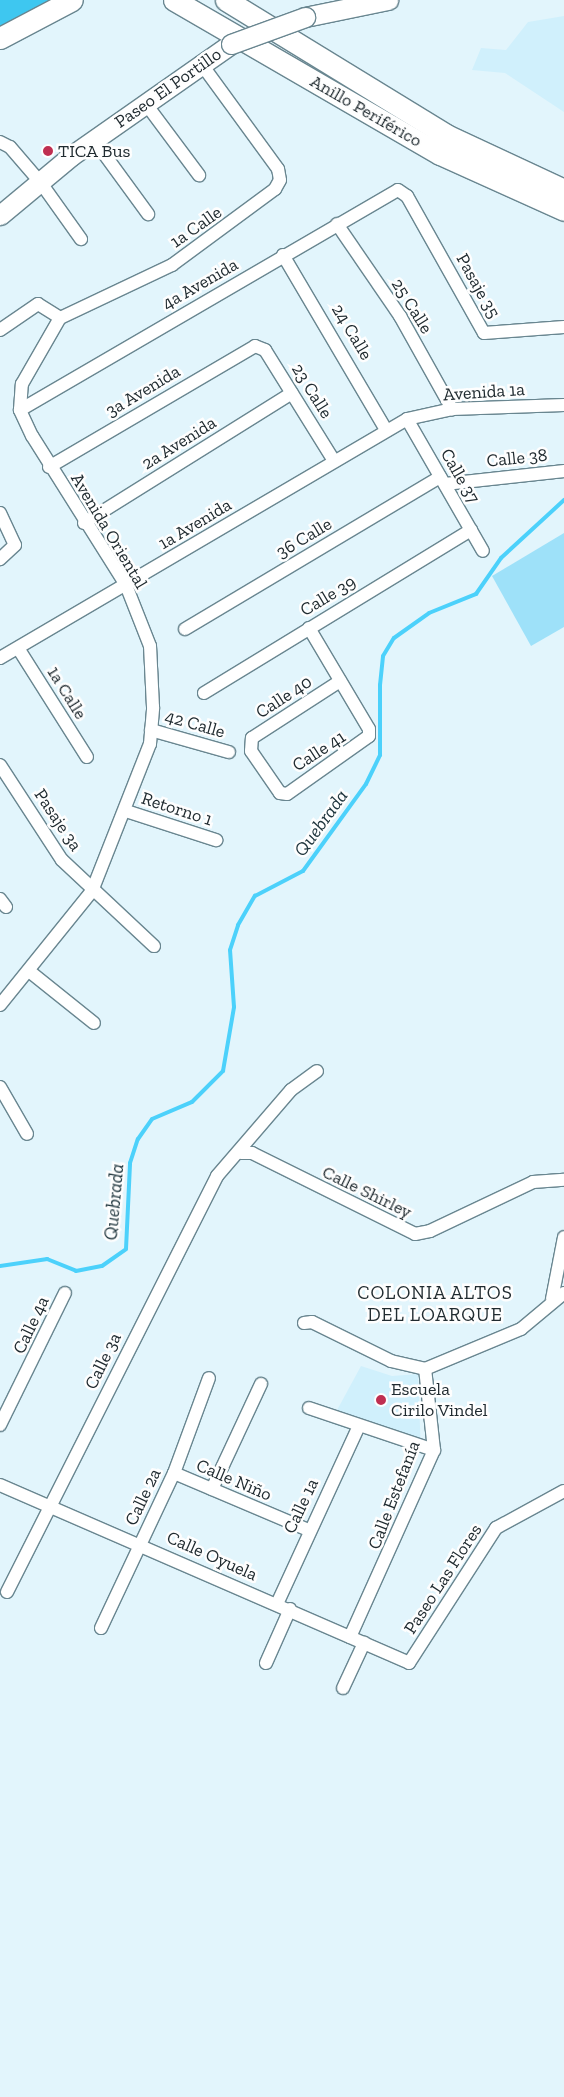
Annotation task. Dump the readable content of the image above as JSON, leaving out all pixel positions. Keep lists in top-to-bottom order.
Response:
{
  "streets": {
    "highway": ["Anillo Periférico"],
    "main road": ["Paseo El Portillo"],
    "street": [
      "1a Calle",
      "4a Avenida",
      "Pasaje 35",
      "25 Calle",
      "24 Calle",
      "3a Avenida",
      "23 Calle",
      "Avenida 1a",
      "2a Avenida",
      "Calle 38",
      "Calle 37",
      "1a Avenida",
      "Avenida Oriental",
      "36 Calle",
      "Calle 39",
      "Calle 40",
      "42 Calle",
      "Calle 41",
      "Retorno 1",
      "Pasaje 3a",
      "Calle Shirley",
      "Calle 4a",
      "Calle 3a",
      "Calle Niño",
      "Calle Estefanía",
      "Calle 2a",
      "Calle 1a",
      "Calle Oyuela",
      "Paseo Las Flores"
    ]
  },
  "crossings": [
    ["Paseo El Portillo", "1a Calle"],
    ["1a Calle", "1a Avenida"],
    ["4a Avenida", "Pasaje 35"],
    ["4a Avenida", "25 Calle"],
    ["4a Avenida", "24 Calle"],
    ["4a Avenida", "Avenida Oriental"],
    ["25 Calle", "Avenida 1a"],
    ["24 Calle", "1a Avenida"],
    ["3a Avenida", "23 Calle"],
    ["3a Avenida", "Avenida Oriental"],
    ["23 Calle", "2a Avenida"],
    ["23 Calle", "1a Avenida"],
    ["Avenida 1a", "Calle 37"],
    ["Avenida 1a", "1a Avenida"],
    ["2a Avenida", "Avenida Oriental"],
    ["Calle 38", "Calle 37"],
    ["Calle 38", "36 Calle"],
    ["Calle 37", "1a Avenida"],
    ["Calle 37", "36 Calle"],
    ["Calle 37", "Calle 39"],
    ["1a Avenida", "Avenida Oriental"],
    ["Avenida Oriental", "42 Calle"],
    ["Avenida Oriental", "Retorno 1"],
    ["Avenida Oriental", "Pasaje 3a"],
    ["Calle 39", "Calle 41"],
    ["Calle 40", "Calle 41"],
    ["Calle Shirley", "Calle 3a"],
    ["Calle 3a", "Calle Oyuela"],
    ["Calle Niño", "Calle 2a"],
    ["Calle Niño", "Calle 1a"],
    ["Calle Estefanía", "Calle Oyuela"],
    ["Calle 2a", "Calle Oyuela"],
    ["Calle 1a", "Calle Oyuela"],
    ["Calle Oyuela", "Paseo Las Flores"]
  ],
  "districts": ["COLONIA ALTOS DEL LOARQUE"],
  "water": ["Quebrada"],
  "places": ["TICA Bus", "Escuela Cirilo Vindel"]
}
